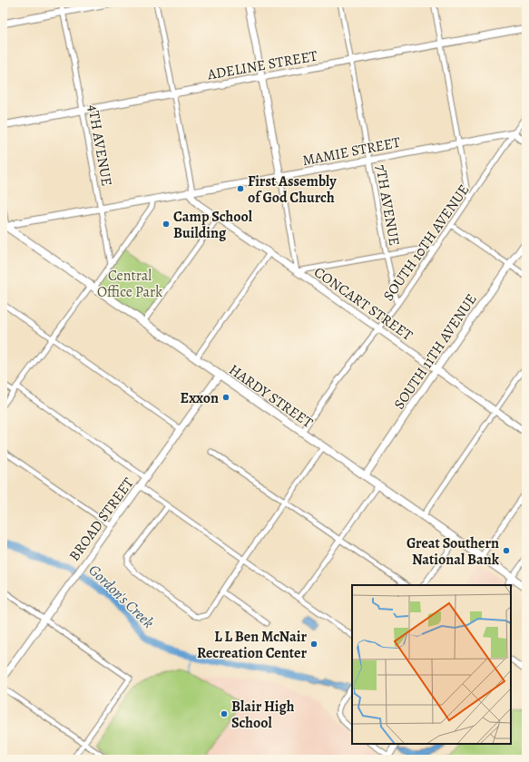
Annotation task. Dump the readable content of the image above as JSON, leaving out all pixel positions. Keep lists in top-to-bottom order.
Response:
{
  "streets": {
    "main road": ["HARDY STREET"],
    "street": [
      "ADELINE STREET",
      "4TH AVENUE",
      "MAMIE STREET",
      "7TH AVENUE",
      "SOUTH 10TH AVENUE",
      "CONCART STREET",
      "SOUTH 11TH AVENUE",
      "BROAD STREET"
    ]
  },
  "crossings": [
    ["ADELINE STREET", "4TH AVENUE"],
    ["ADELINE STREET", "7TH AVENUE"],
    ["4TH AVENUE", "MAMIE STREET"],
    ["MAMIE STREET", "7TH AVENUE"],
    ["MAMIE STREET", "SOUTH 10TH AVENUE"],
    ["MAMIE STREET", "CONCART STREET"],
    ["MAMIE STREET", "HARDY STREET"],
    ["7TH AVENUE", "SOUTH 10TH AVENUE"],
    ["SOUTH 10TH AVENUE", "CONCART STREET"],
    ["SOUTH 10TH AVENUE", "HARDY STREET"],
    ["CONCART STREET", "SOUTH 11TH AVENUE"],
    ["SOUTH 11TH AVENUE", "HARDY STREET"],
    ["HARDY STREET", "BROAD STREET"]
  ],
  "water": ["Gordon's Creek"],
  "parks": ["Central Office Park"],
  "places": [
    "First Assembly of God Church",
    "Camp School Building",
    "Exxon",
    "Great Southern National Bank",
    "L L Ben McNair Recreation Center",
    "Blair High School"
  ]
}
